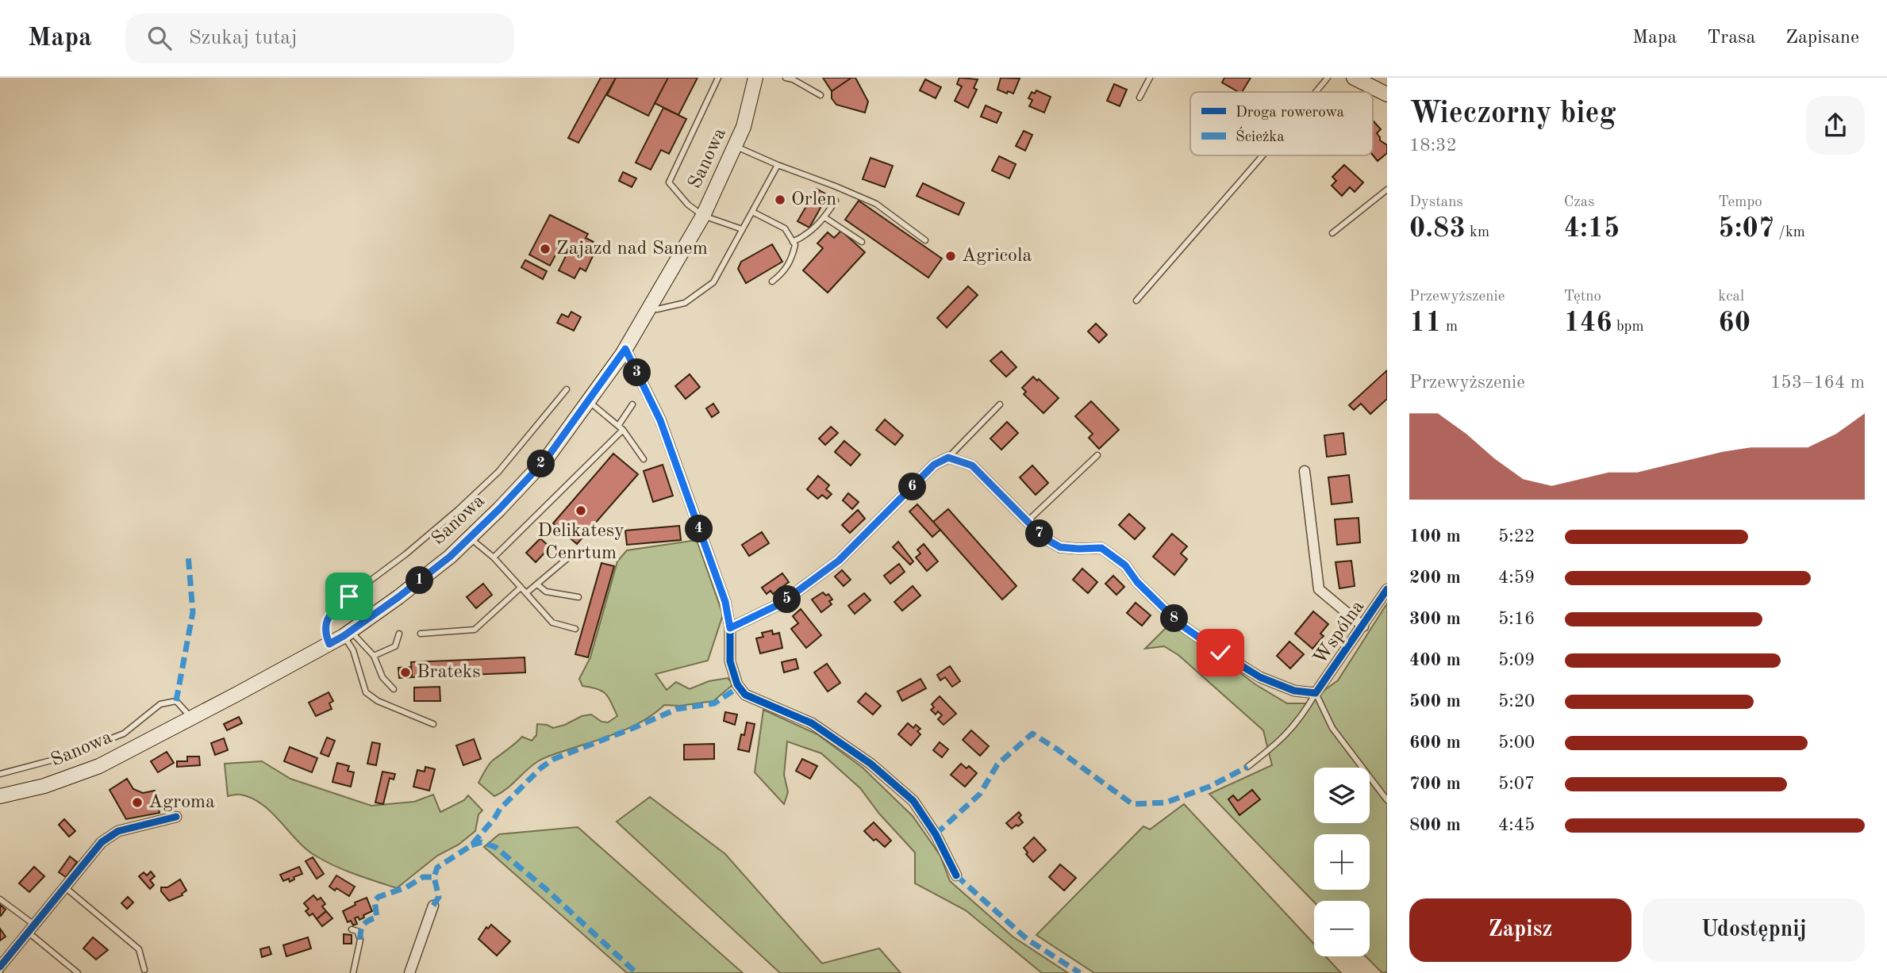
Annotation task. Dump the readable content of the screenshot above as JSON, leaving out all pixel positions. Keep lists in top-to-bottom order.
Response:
{
  "streets": {
    "main road": ["Sanowa"],
    "street": ["Wspólna"]
  },
  "places": [
    "Orlen",
    "Zajazd nad Sanem",
    "Agricola",
    "Delikatesy Cenrtum",
    "Brateks",
    "Agroma"
  ],
  "legend": ["Droga rowerowa", "Ścieżka"],
  "page": {
    "header": "Mapa",
    "search": "Szukaj tutaj",
    "nav": ["Mapa", "Trasa", "Zapisane"],
    "heading": ["Wieczorny bieg", "18:32"],
    "stats": [
      ["Dystans", "0.83 km"],
      ["Czas", "4:15"],
      ["Tempo", "5:07 /km"],
      ["Przewyższenie", "11 m"],
      ["Tętno", "146 bpm"],
      ["kcal", "60"]
    ],
    "pins": [
      "3",
      "2",
      "6",
      "4",
      "7",
      "1",
      "5",
      "8"
    ],
    "chart": ["Przewyższenie", "153–164 m"],
    "list": [
      {
        "name": "100 m",
        "note": "5:22"
      },
      {
        "name": "200 m",
        "note": "4:59"
      },
      {
        "name": "300 m",
        "note": "5:16"
      },
      {
        "name": "400 m",
        "note": "5:09"
      },
      {
        "name": "500 m",
        "note": "5:20"
      },
      {
        "name": "600 m",
        "note": "5:00"
      },
      {
        "name": "700 m",
        "note": "5:07"
      },
      {
        "name": "800 m",
        "note": "4:45"
      }
    ],
    "map_buttons": ["+", "−"],
    "buttons": ["Zapisz", "Udostępnij"]
  }
}
